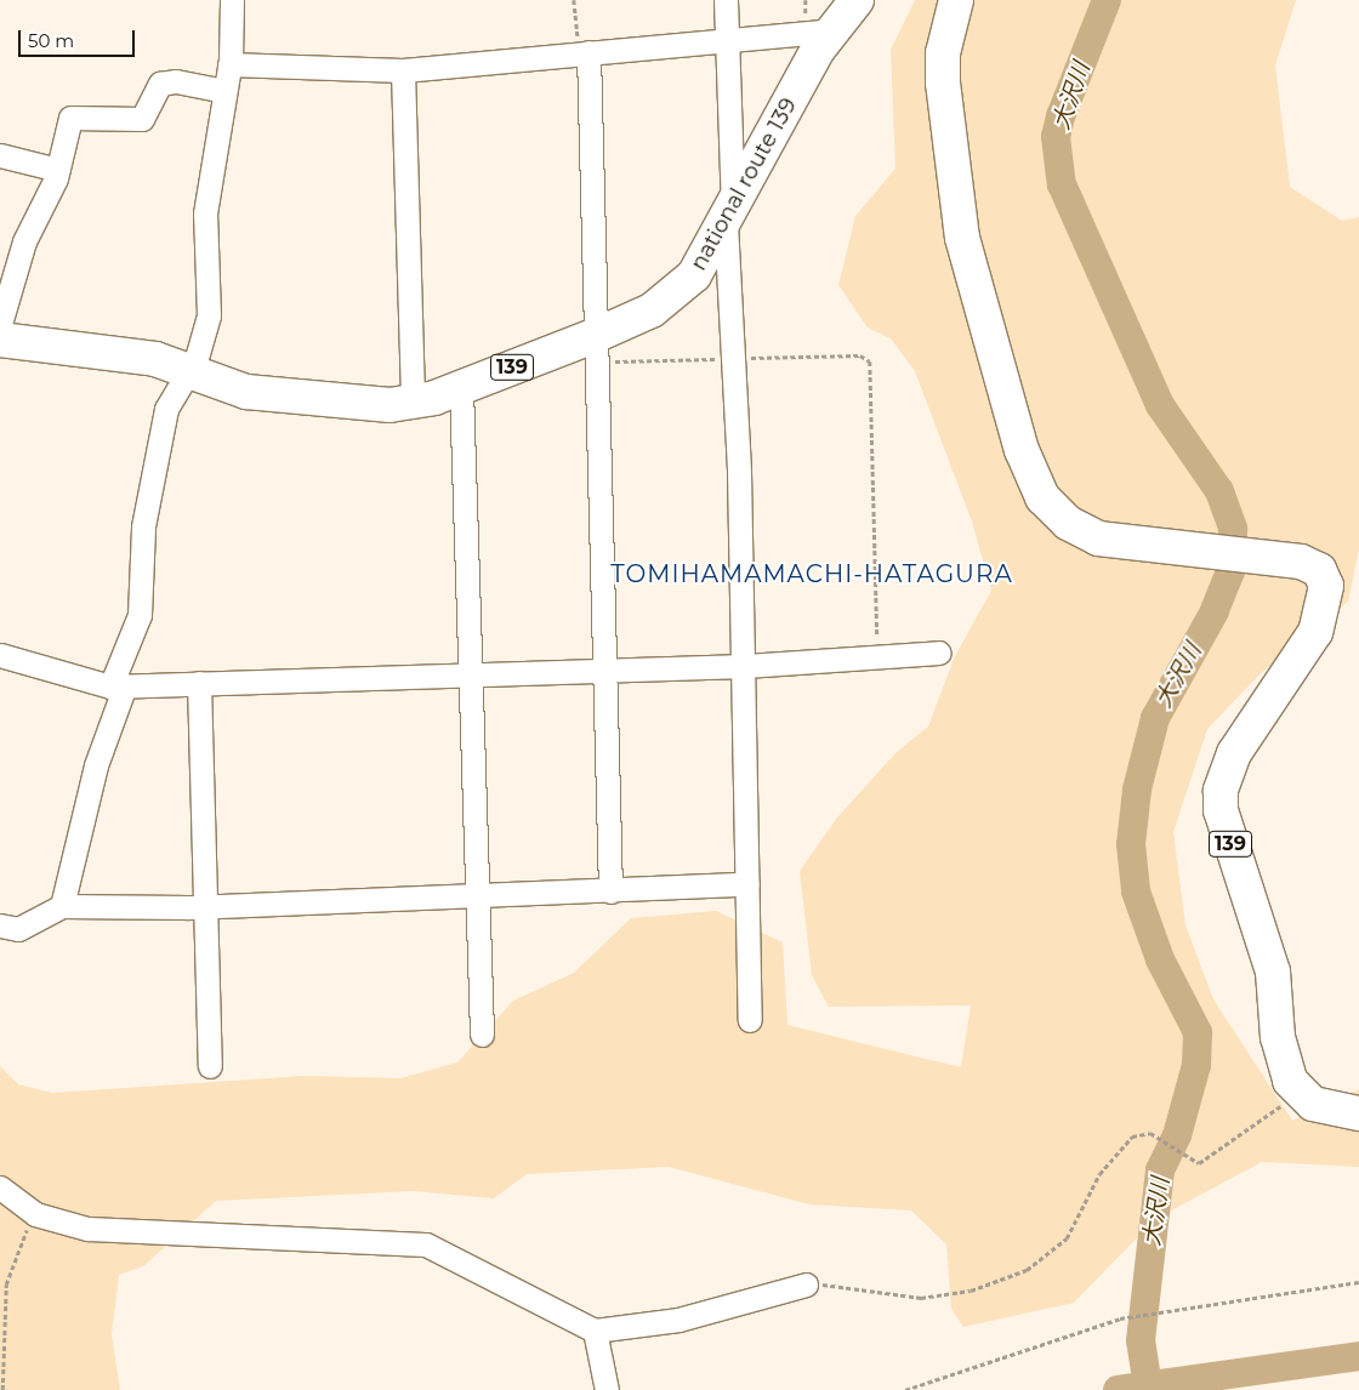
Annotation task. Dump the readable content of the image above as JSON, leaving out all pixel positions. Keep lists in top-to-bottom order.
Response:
{
  "streets": {
    "highway": ["national route 139", "139"]
  },
  "districts": ["TOMIHAMAMACHI-HATAGURA"],
  "water": ["大沢川"],
  "scale_bar": "50 m"
}
